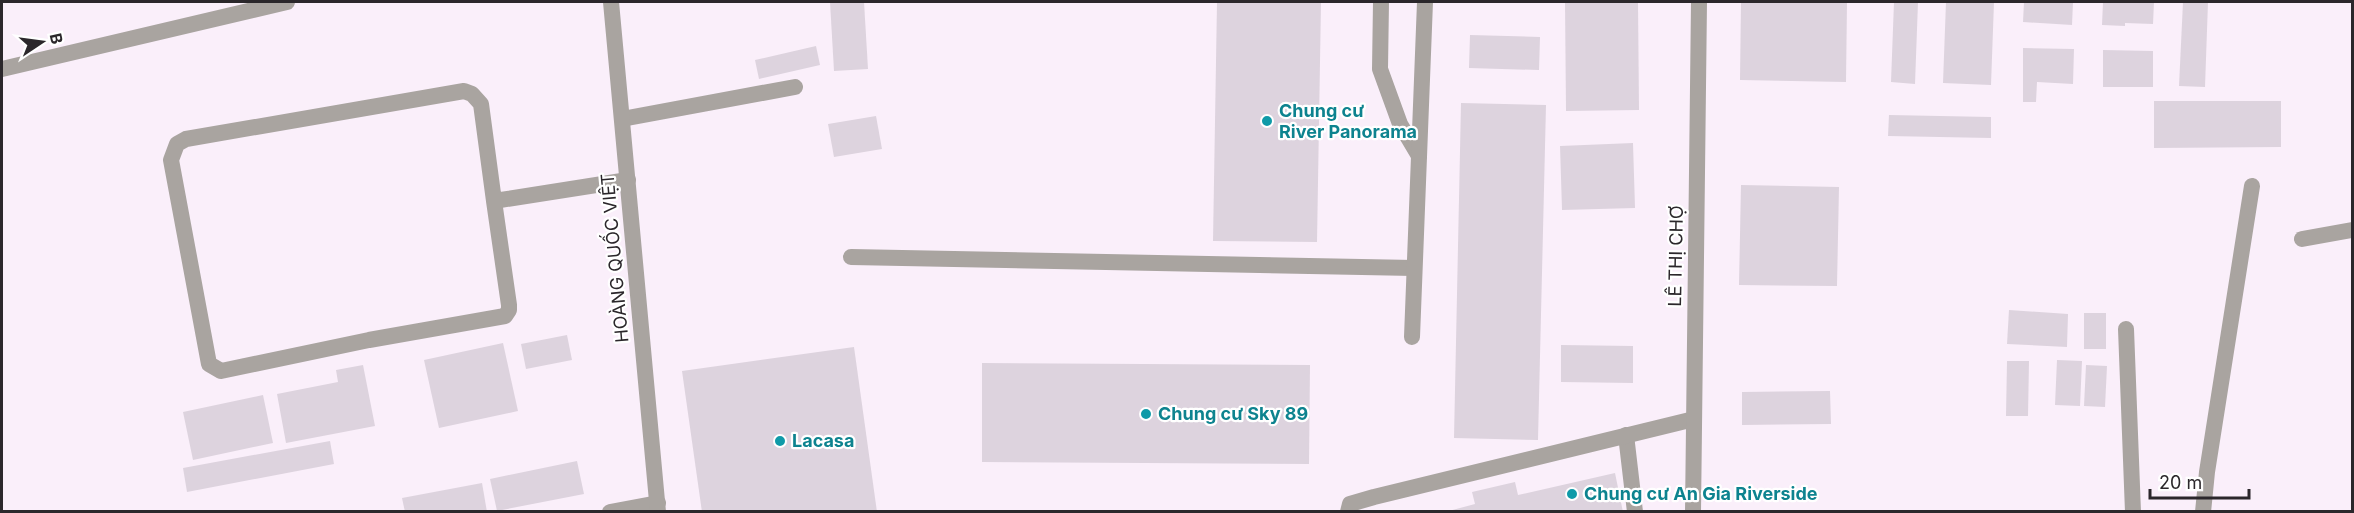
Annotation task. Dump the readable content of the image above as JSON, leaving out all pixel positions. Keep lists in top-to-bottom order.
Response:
{
  "streets": {
    "street": ["LÊ THỊ CHỢ", "HOÀNG QUỐC VIỆT"]
  },
  "places": [
    "Chung cư River Panorama",
    "Chung cư Sky 89",
    "Lacasa",
    "Chung cư An Gia Riverside"
  ],
  "scale_bar": "20 m",
  "north": "right"
}
